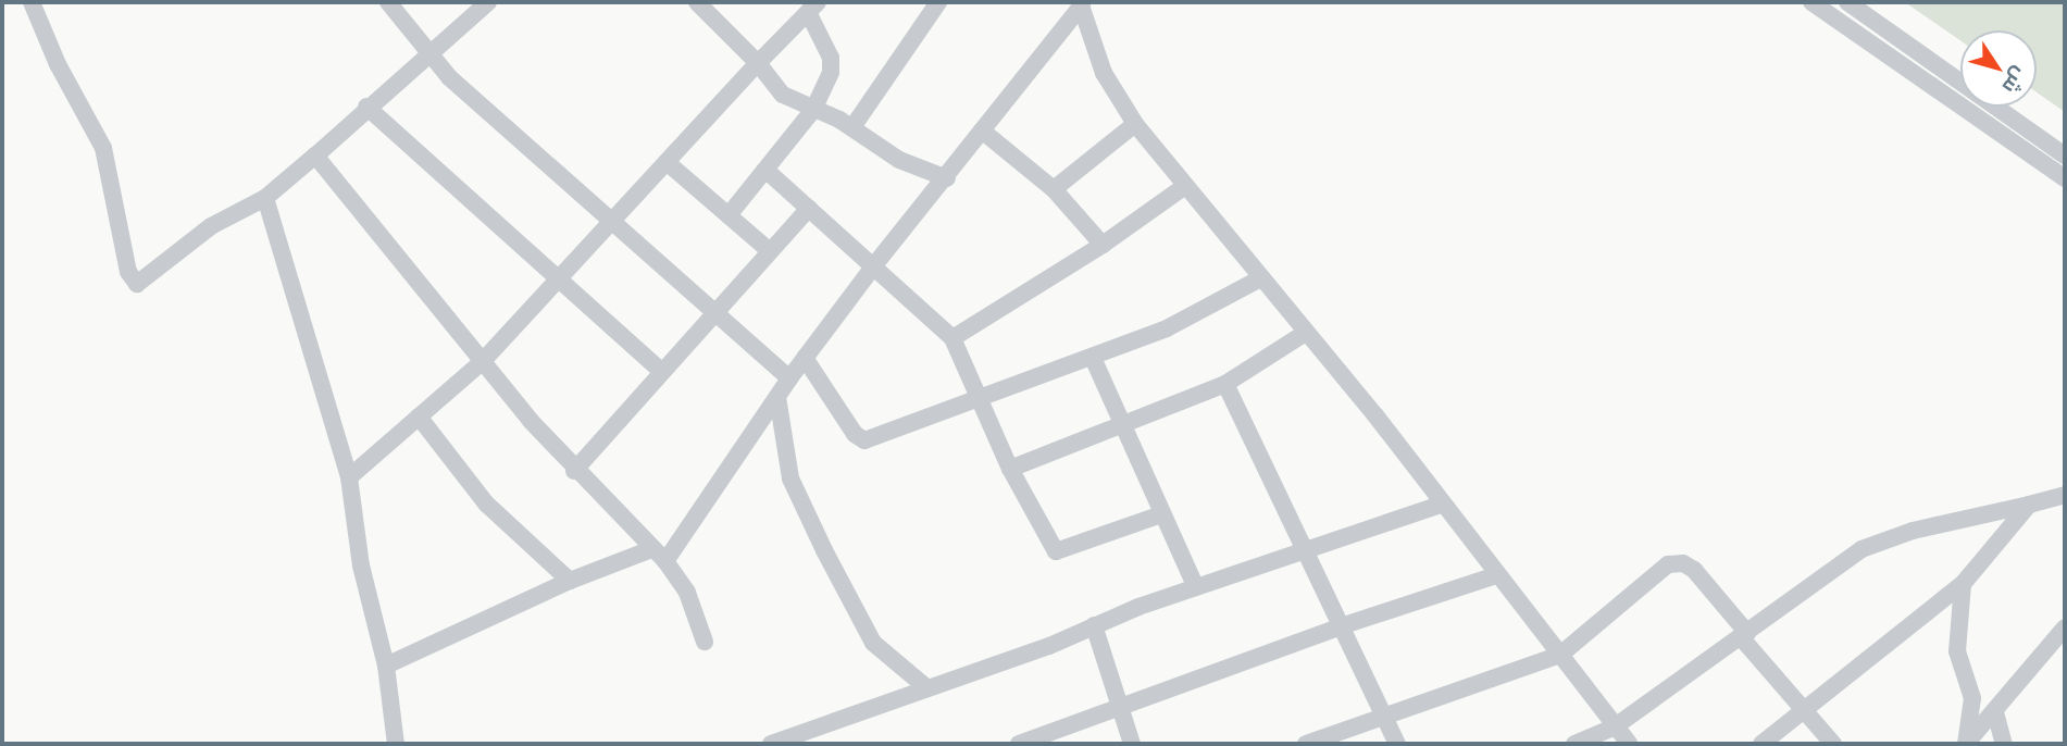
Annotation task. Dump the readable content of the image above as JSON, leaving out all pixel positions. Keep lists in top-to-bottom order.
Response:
{
  "north": "bottom right"
}
